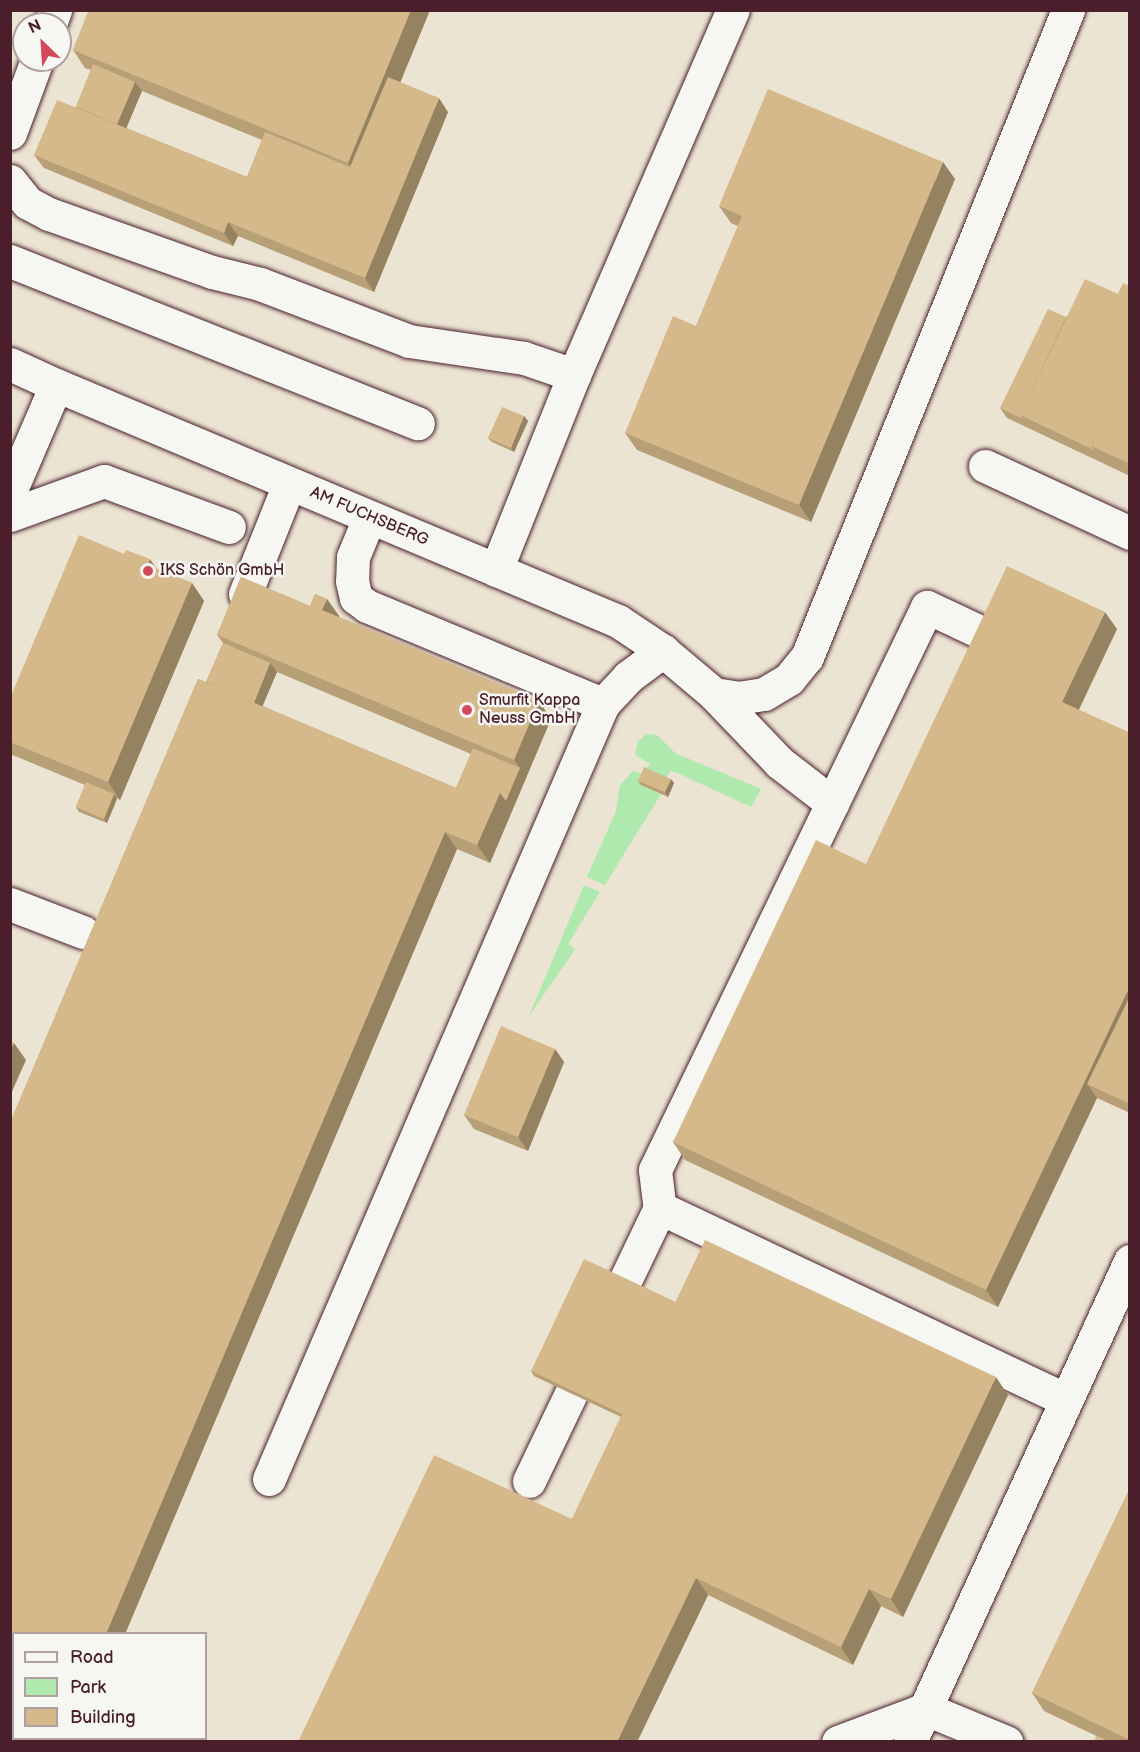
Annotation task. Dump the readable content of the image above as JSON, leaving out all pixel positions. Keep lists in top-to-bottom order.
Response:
{
  "streets": {
    "street": ["AM FUCHSBERG"]
  },
  "places": ["IKS Schön GmbH", "Smurfit Kappa Neuss GmbH"],
  "legend": ["Road", "Park", "Building"],
  "north": "top left"
}
